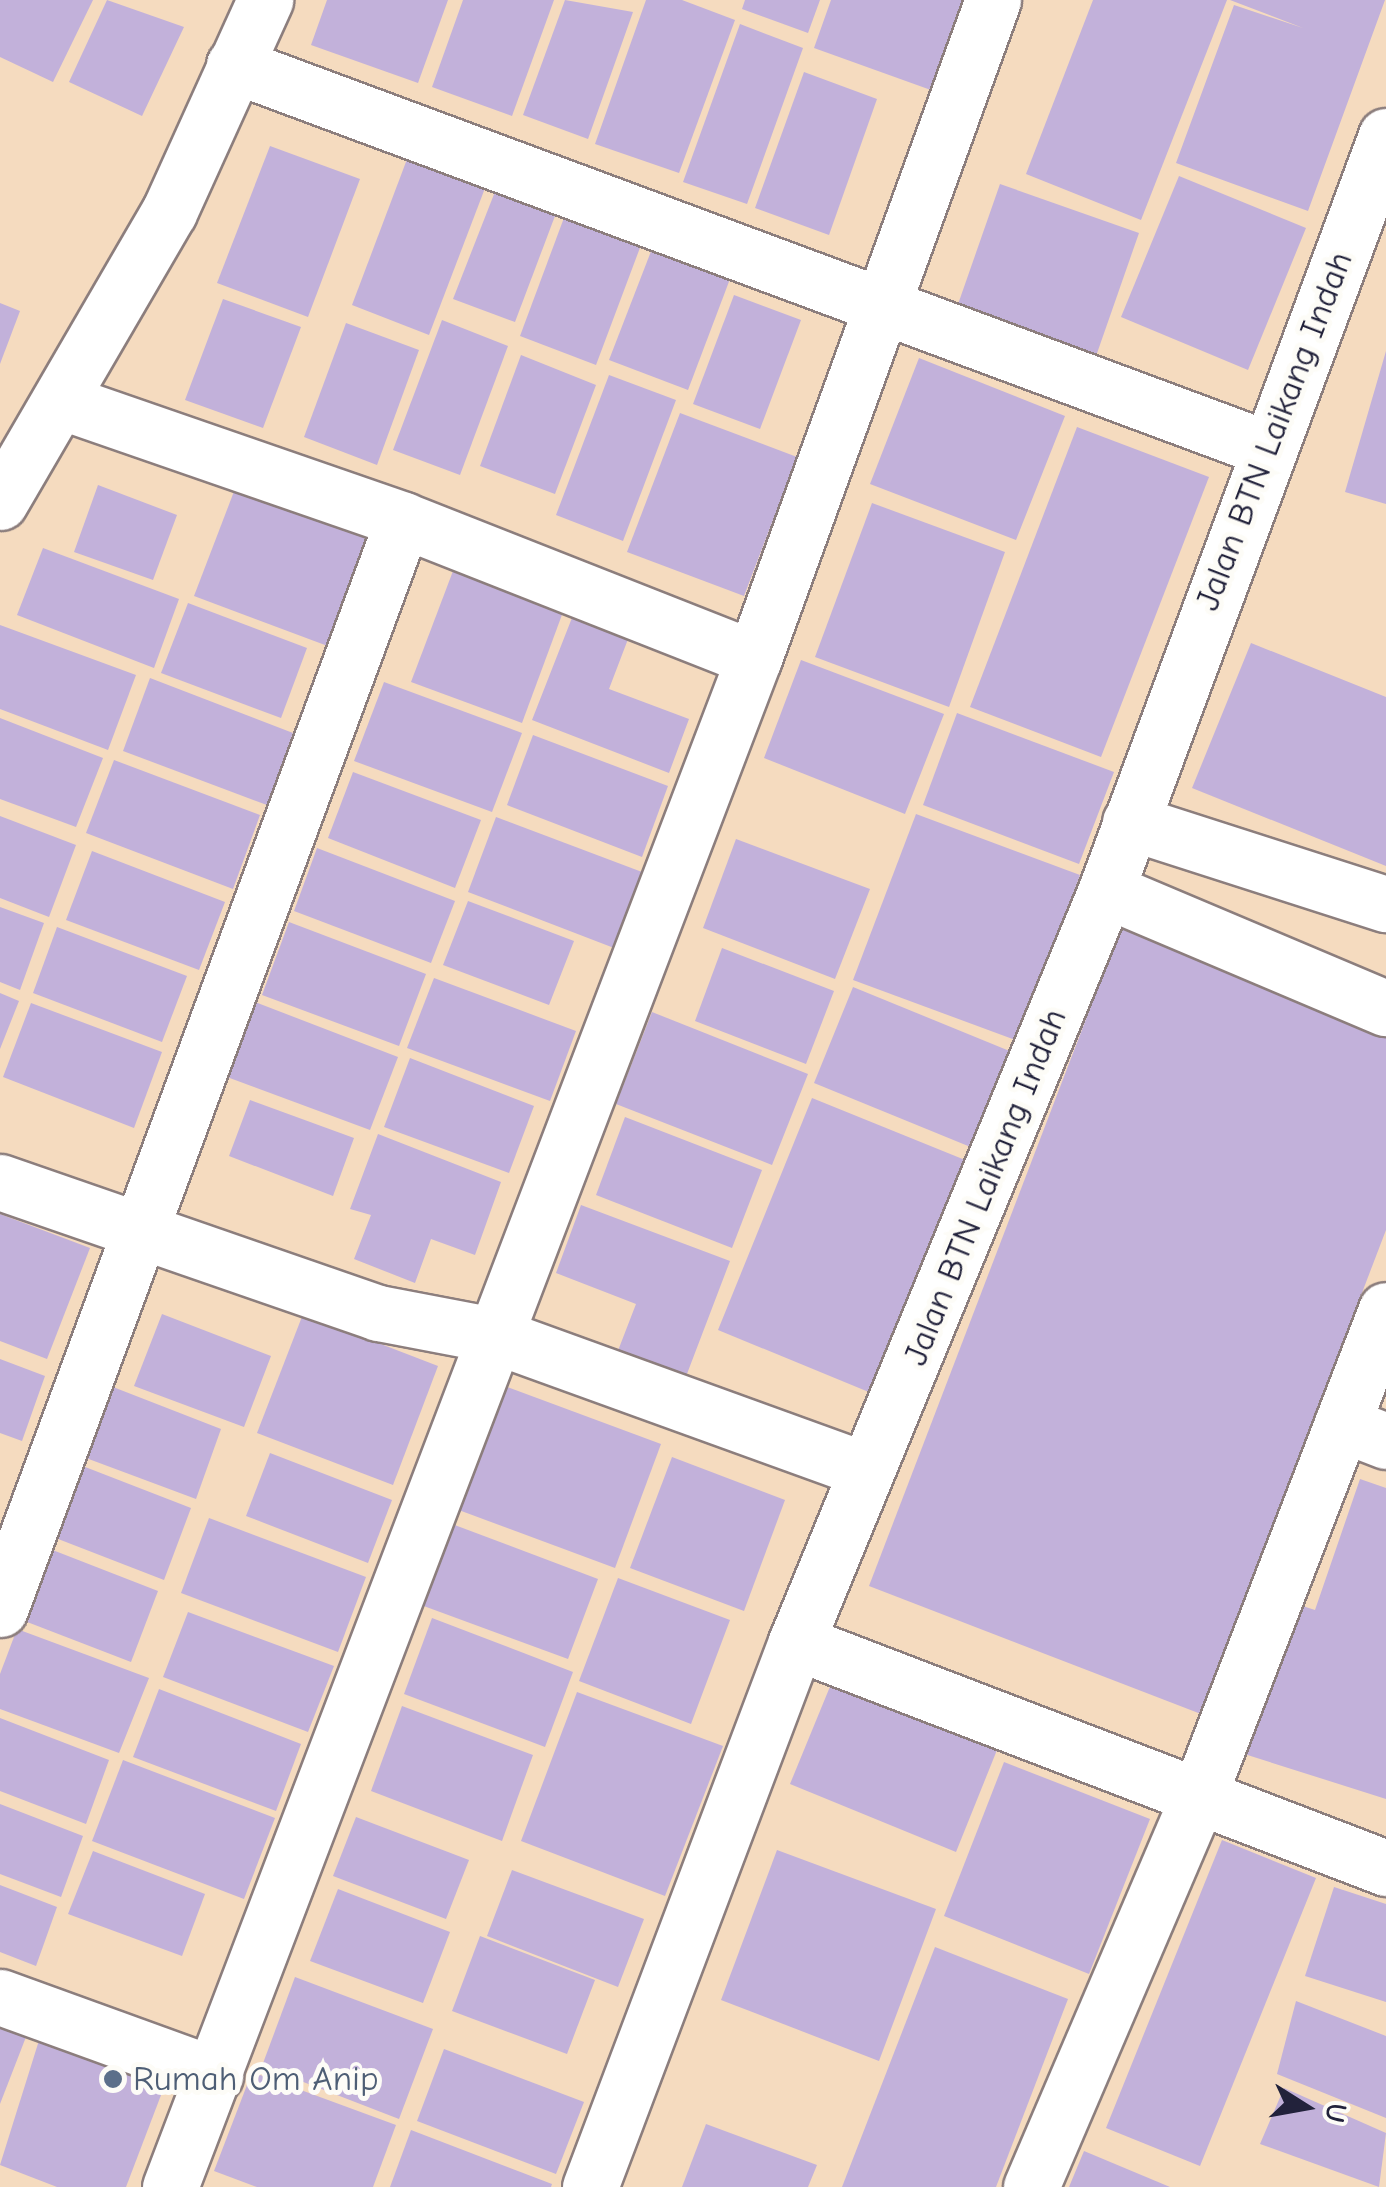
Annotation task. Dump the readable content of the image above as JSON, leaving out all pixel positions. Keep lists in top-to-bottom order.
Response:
{
  "streets": {
    "street": ["Jalan BTN Laikang Indah"]
  },
  "places": ["Rumah Om Anip"],
  "north": "right"
}
